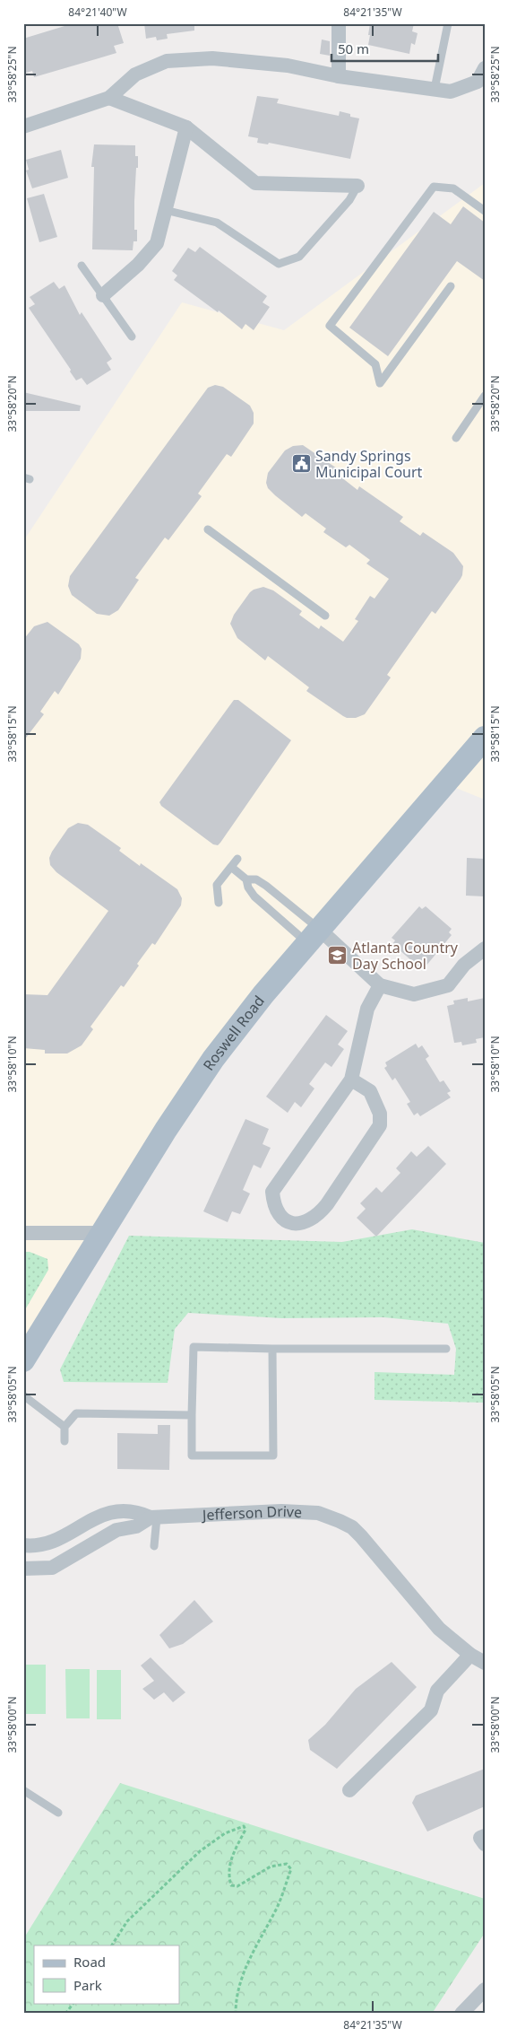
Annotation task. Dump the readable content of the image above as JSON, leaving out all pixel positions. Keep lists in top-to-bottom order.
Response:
{
  "streets": {
    "main road": ["Roswell Road"],
    "street": ["Jefferson Drive"]
  },
  "places": {
    "public building": ["Sandy Springs Municipal Court"],
    "school or university": ["Atlanta Country Day School"]
  },
  "legend": ["Road", "Park"],
  "scale_bar": "50 m",
  "coordinates": [
    "84°21'40\"W",
    "84°21'35\"W",
    "33°58'25\"N",
    "33°58'20\"N",
    "33°58'15\"N",
    "33°58'10\"N",
    "33°58'05\"N",
    "33°58'00\"N"
  ]
}
